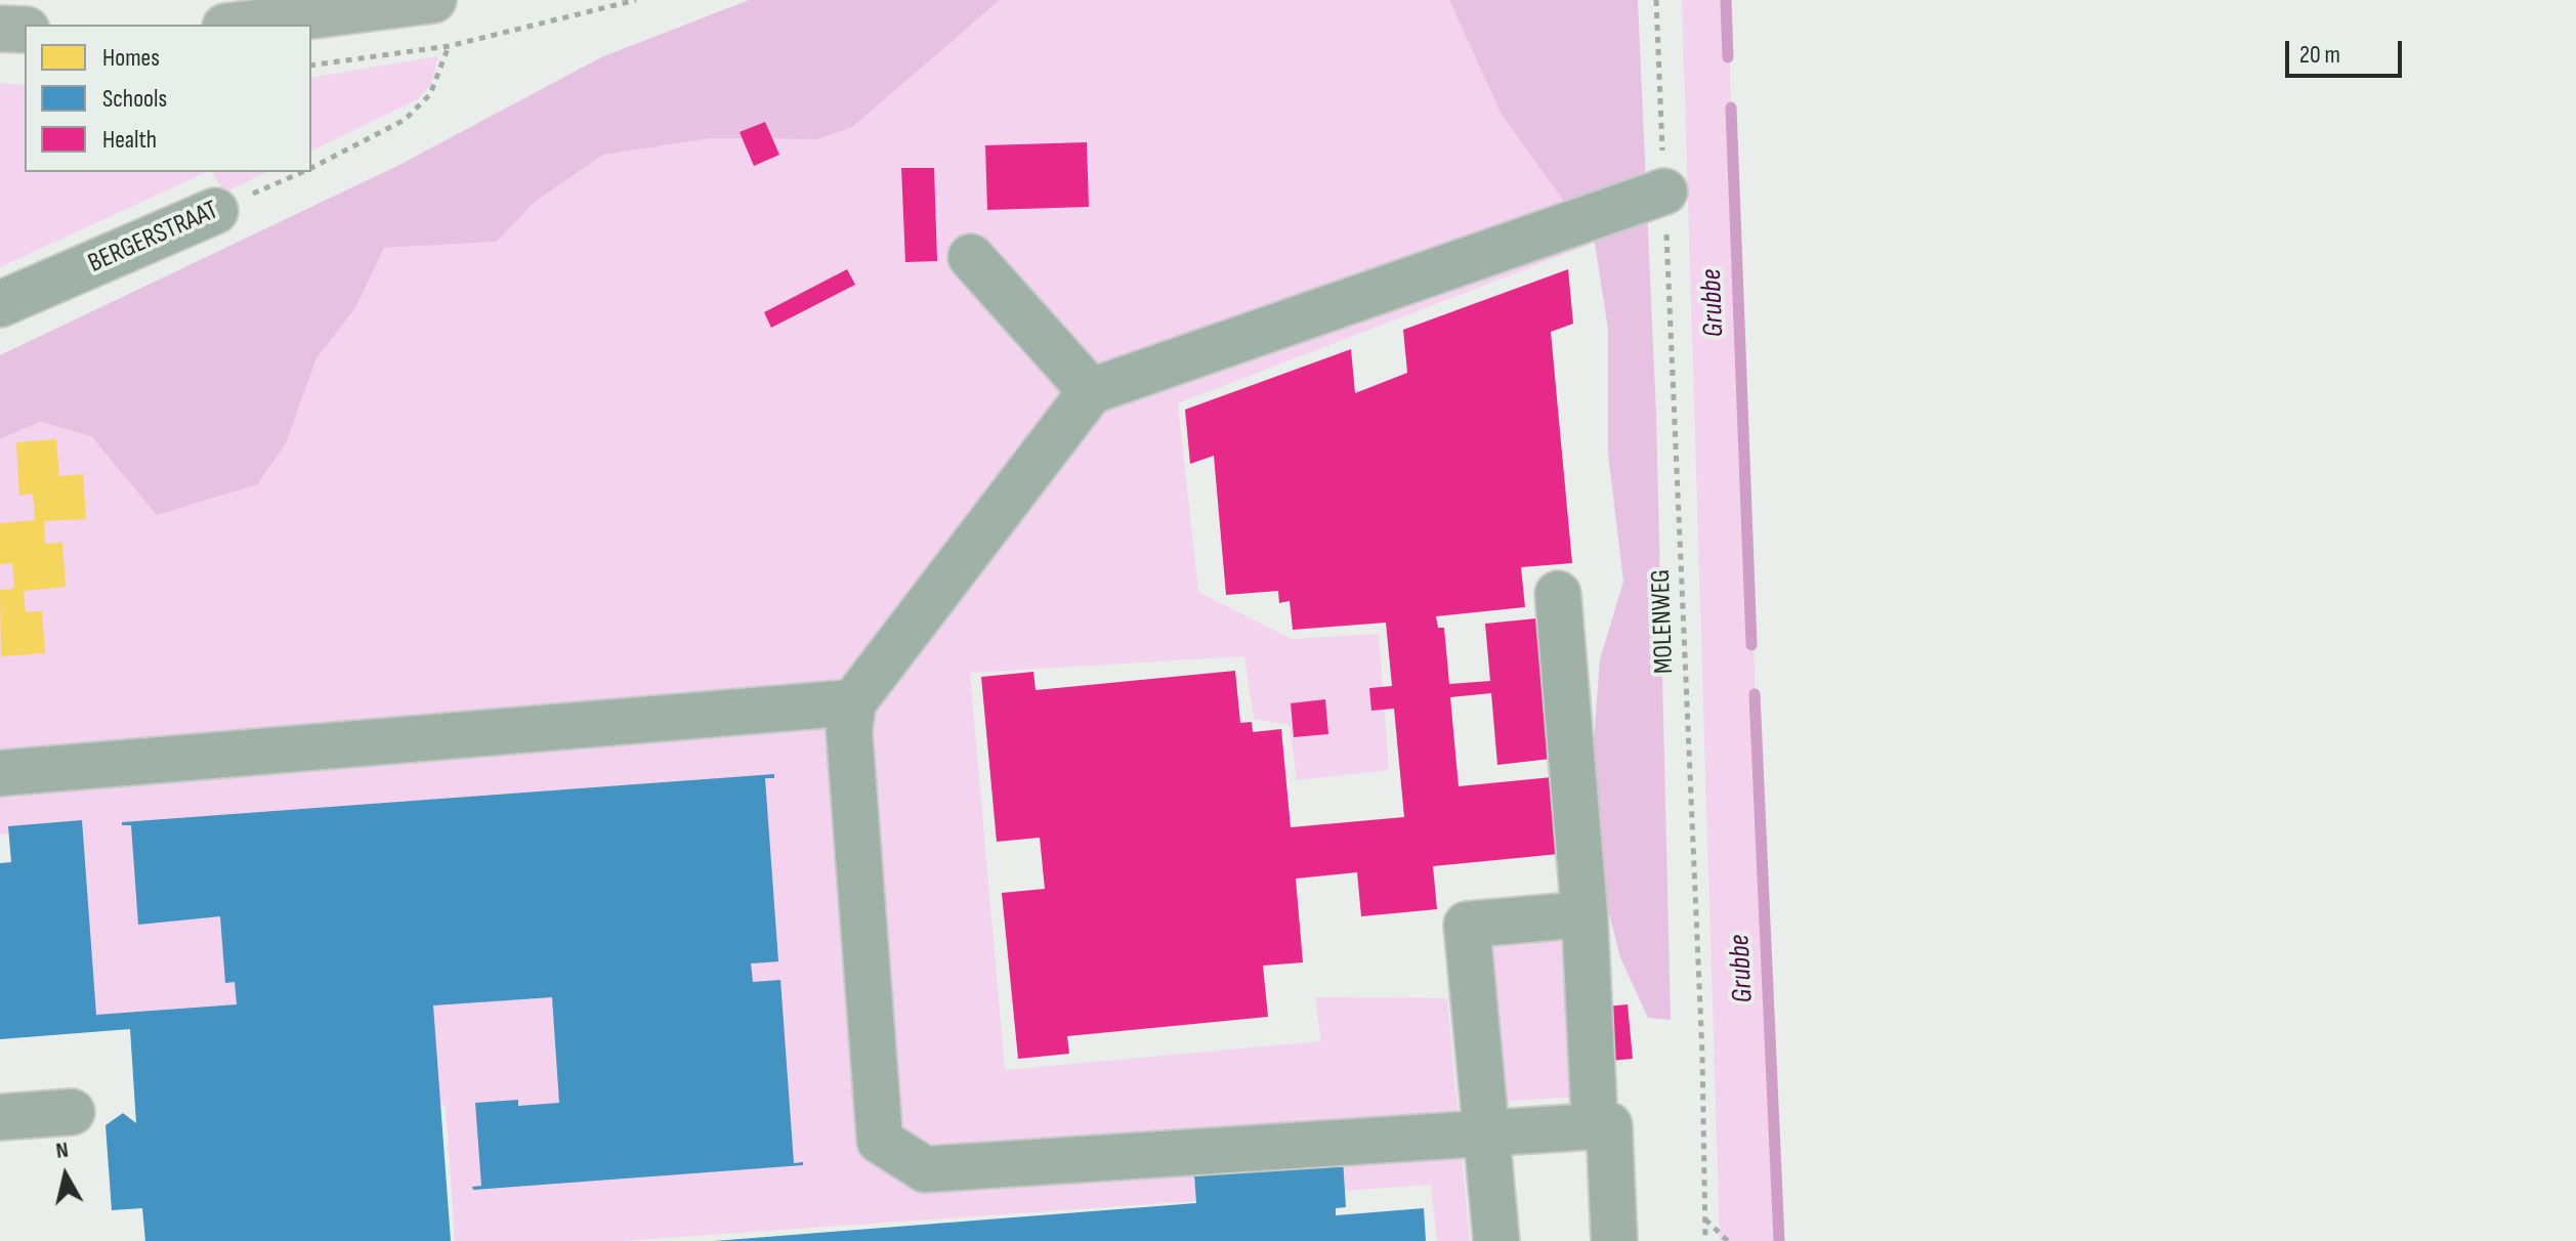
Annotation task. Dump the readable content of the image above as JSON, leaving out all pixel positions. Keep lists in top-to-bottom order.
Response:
{
  "streets": {
    "street": ["BERGERSTRAAT"],
    "path": ["MOLENWEG"]
  },
  "water": ["Grubbe"],
  "legend": ["Homes", "Schools", "Health"],
  "scale_bar": "20 m",
  "north": "top"
}
